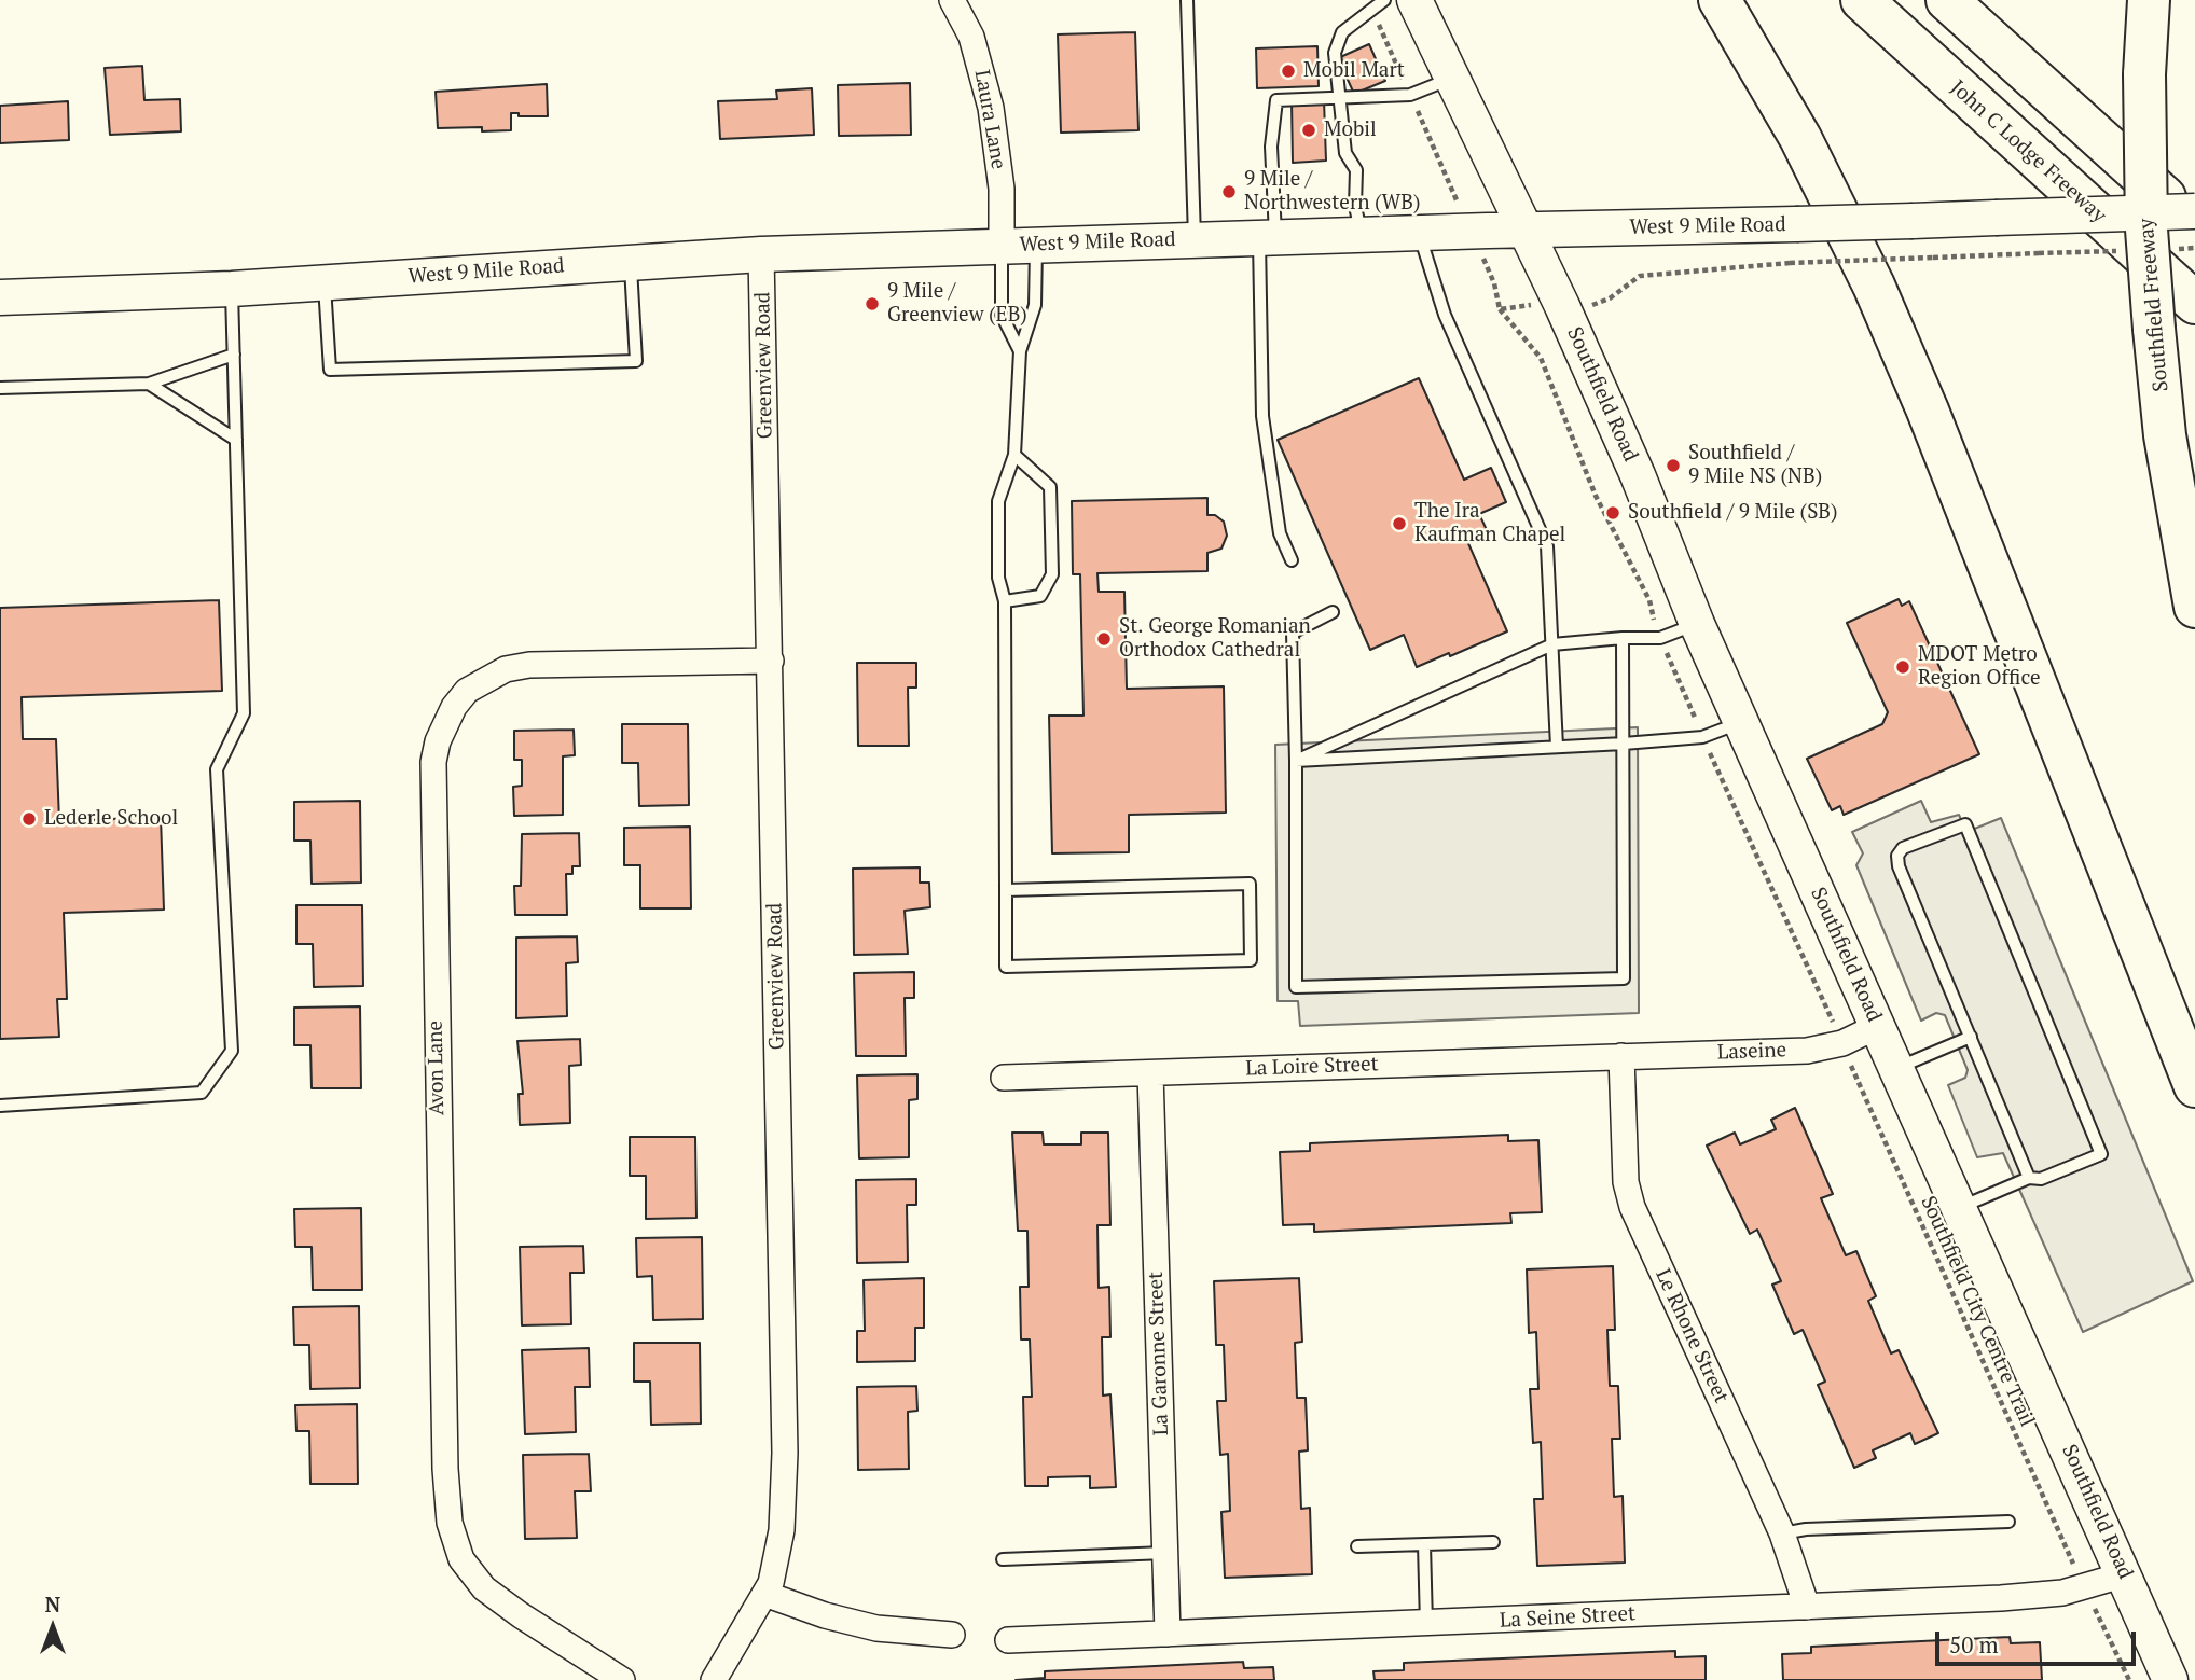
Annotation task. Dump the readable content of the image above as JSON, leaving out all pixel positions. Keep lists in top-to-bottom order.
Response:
{
  "streets": {
    "highway": ["John C Lodge Freeway", "Southfield Freeway"],
    "main road": ["West 9 Mile Road", "Southfield Road"],
    "street": [
      "Laura Lane",
      "Greenview Road",
      "Laseine",
      "La Loire Street",
      "Avon Lane",
      "Le Rhone Street",
      "La Garonne Street",
      "La Seine Street"
    ],
    "path": ["Southfield City Centre Trail"]
  },
  "crossings": [
    ["Laura Lane", "West 9 Mile Road"],
    ["West 9 Mile Road", "Greenview Road"],
    ["West 9 Mile Road", "Southfield Road"],
    ["Greenview Road", "Avon Lane"],
    ["Southfield Road", "Laseine"],
    ["Southfield Road", "La Seine Street"],
    ["Laseine", "La Loire Street"],
    ["Laseine", "Le Rhone Street"],
    ["La Loire Street", "Le Rhone Street"],
    ["La Loire Street", "La Garonne Street"],
    ["Le Rhone Street", "La Seine Street"],
    ["La Garonne Street", "La Seine Street"]
  ],
  "places": [
    "Mobil Mart",
    "Mobil",
    "9 Mile / Northwestern (WB)",
    "9 Mile / Greenview (EB)",
    "Southfield / 9 Mile NS (NB)",
    "Southfield / 9 Mile (SB)",
    "The Ira Kaufman Chapel",
    "St. George Romanian Orthodox Cathedral",
    "MDOT Metro Region Office",
    "Lederle School"
  ],
  "scale_bar": "50 m",
  "north": "top"
}
